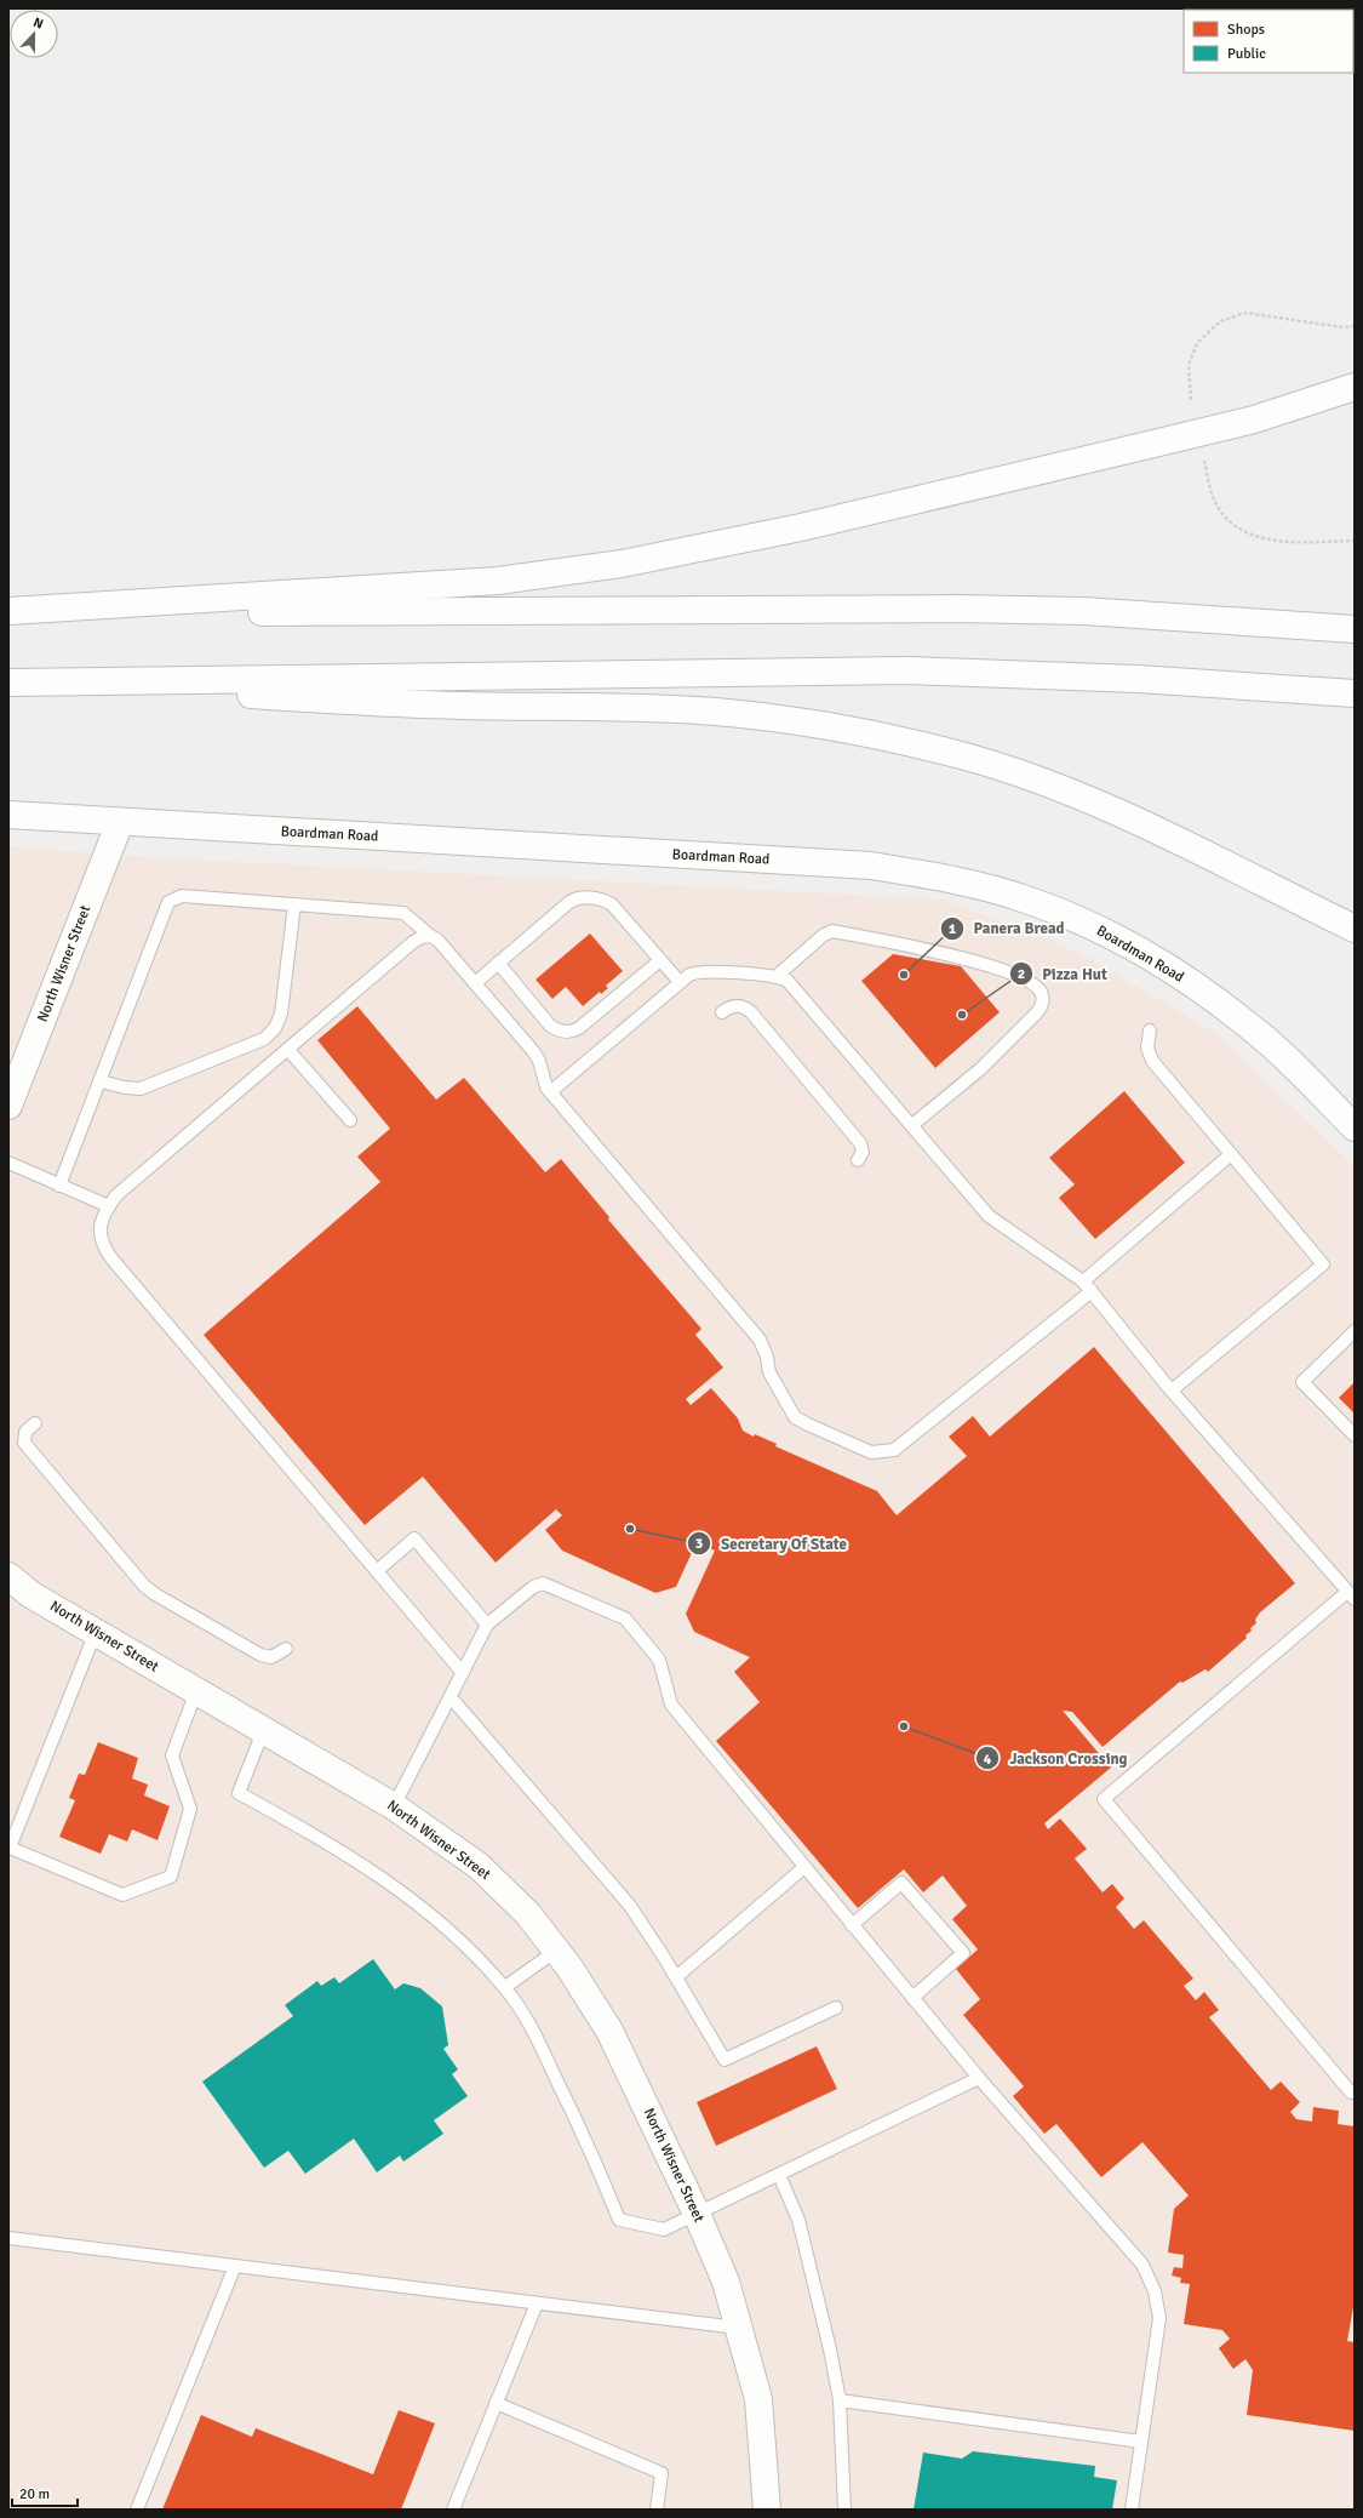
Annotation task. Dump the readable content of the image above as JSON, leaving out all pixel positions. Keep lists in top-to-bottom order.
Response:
{
  "streets": {
    "main road": ["Boardman Road", "North Wisner Street"]
  },
  "crossings": [
    ["Boardman Road", "North Wisner Street"]
  ],
  "places": [
    "Panera Bread",
    "Pizza Hut",
    "Secretary Of State",
    "Jackson Crossing"
  ],
  "legend": ["Shops", "Public"],
  "scale_bar": "20 m",
  "north": "top"
}
